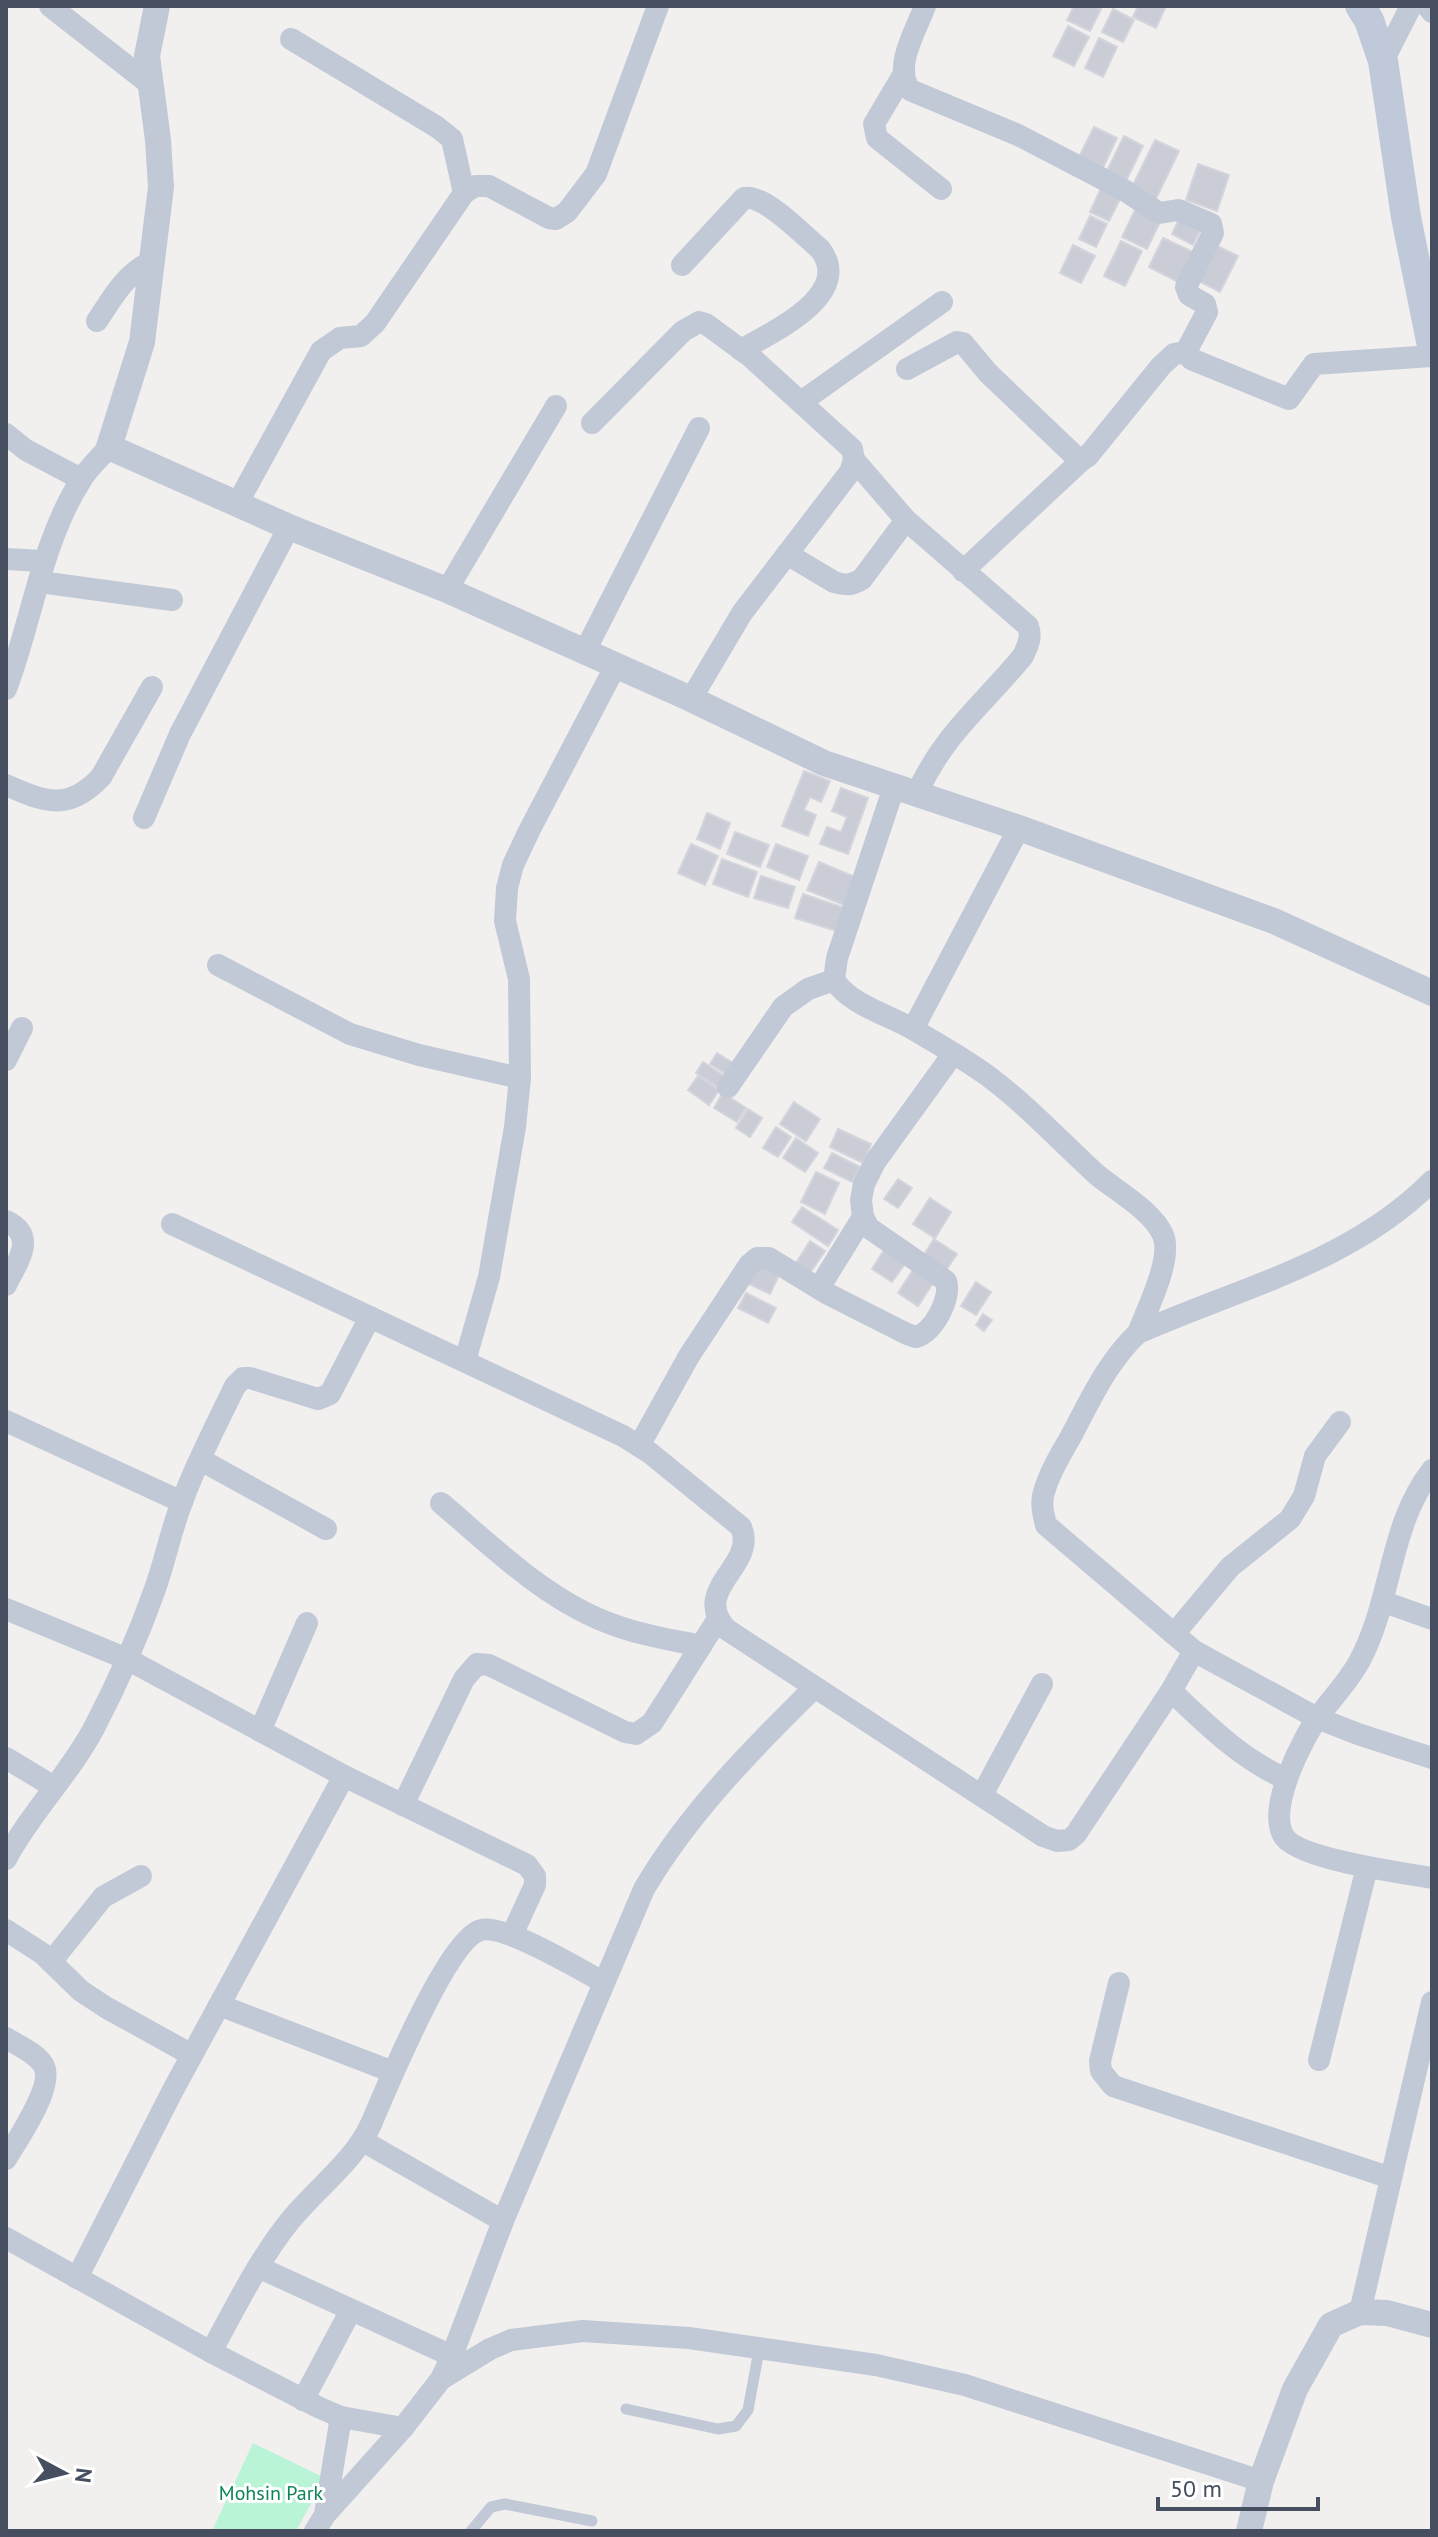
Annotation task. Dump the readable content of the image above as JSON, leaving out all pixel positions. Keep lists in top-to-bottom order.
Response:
{
  "parks": ["Mohsin Park"],
  "scale_bar": "50 m",
  "north": "right"
}
